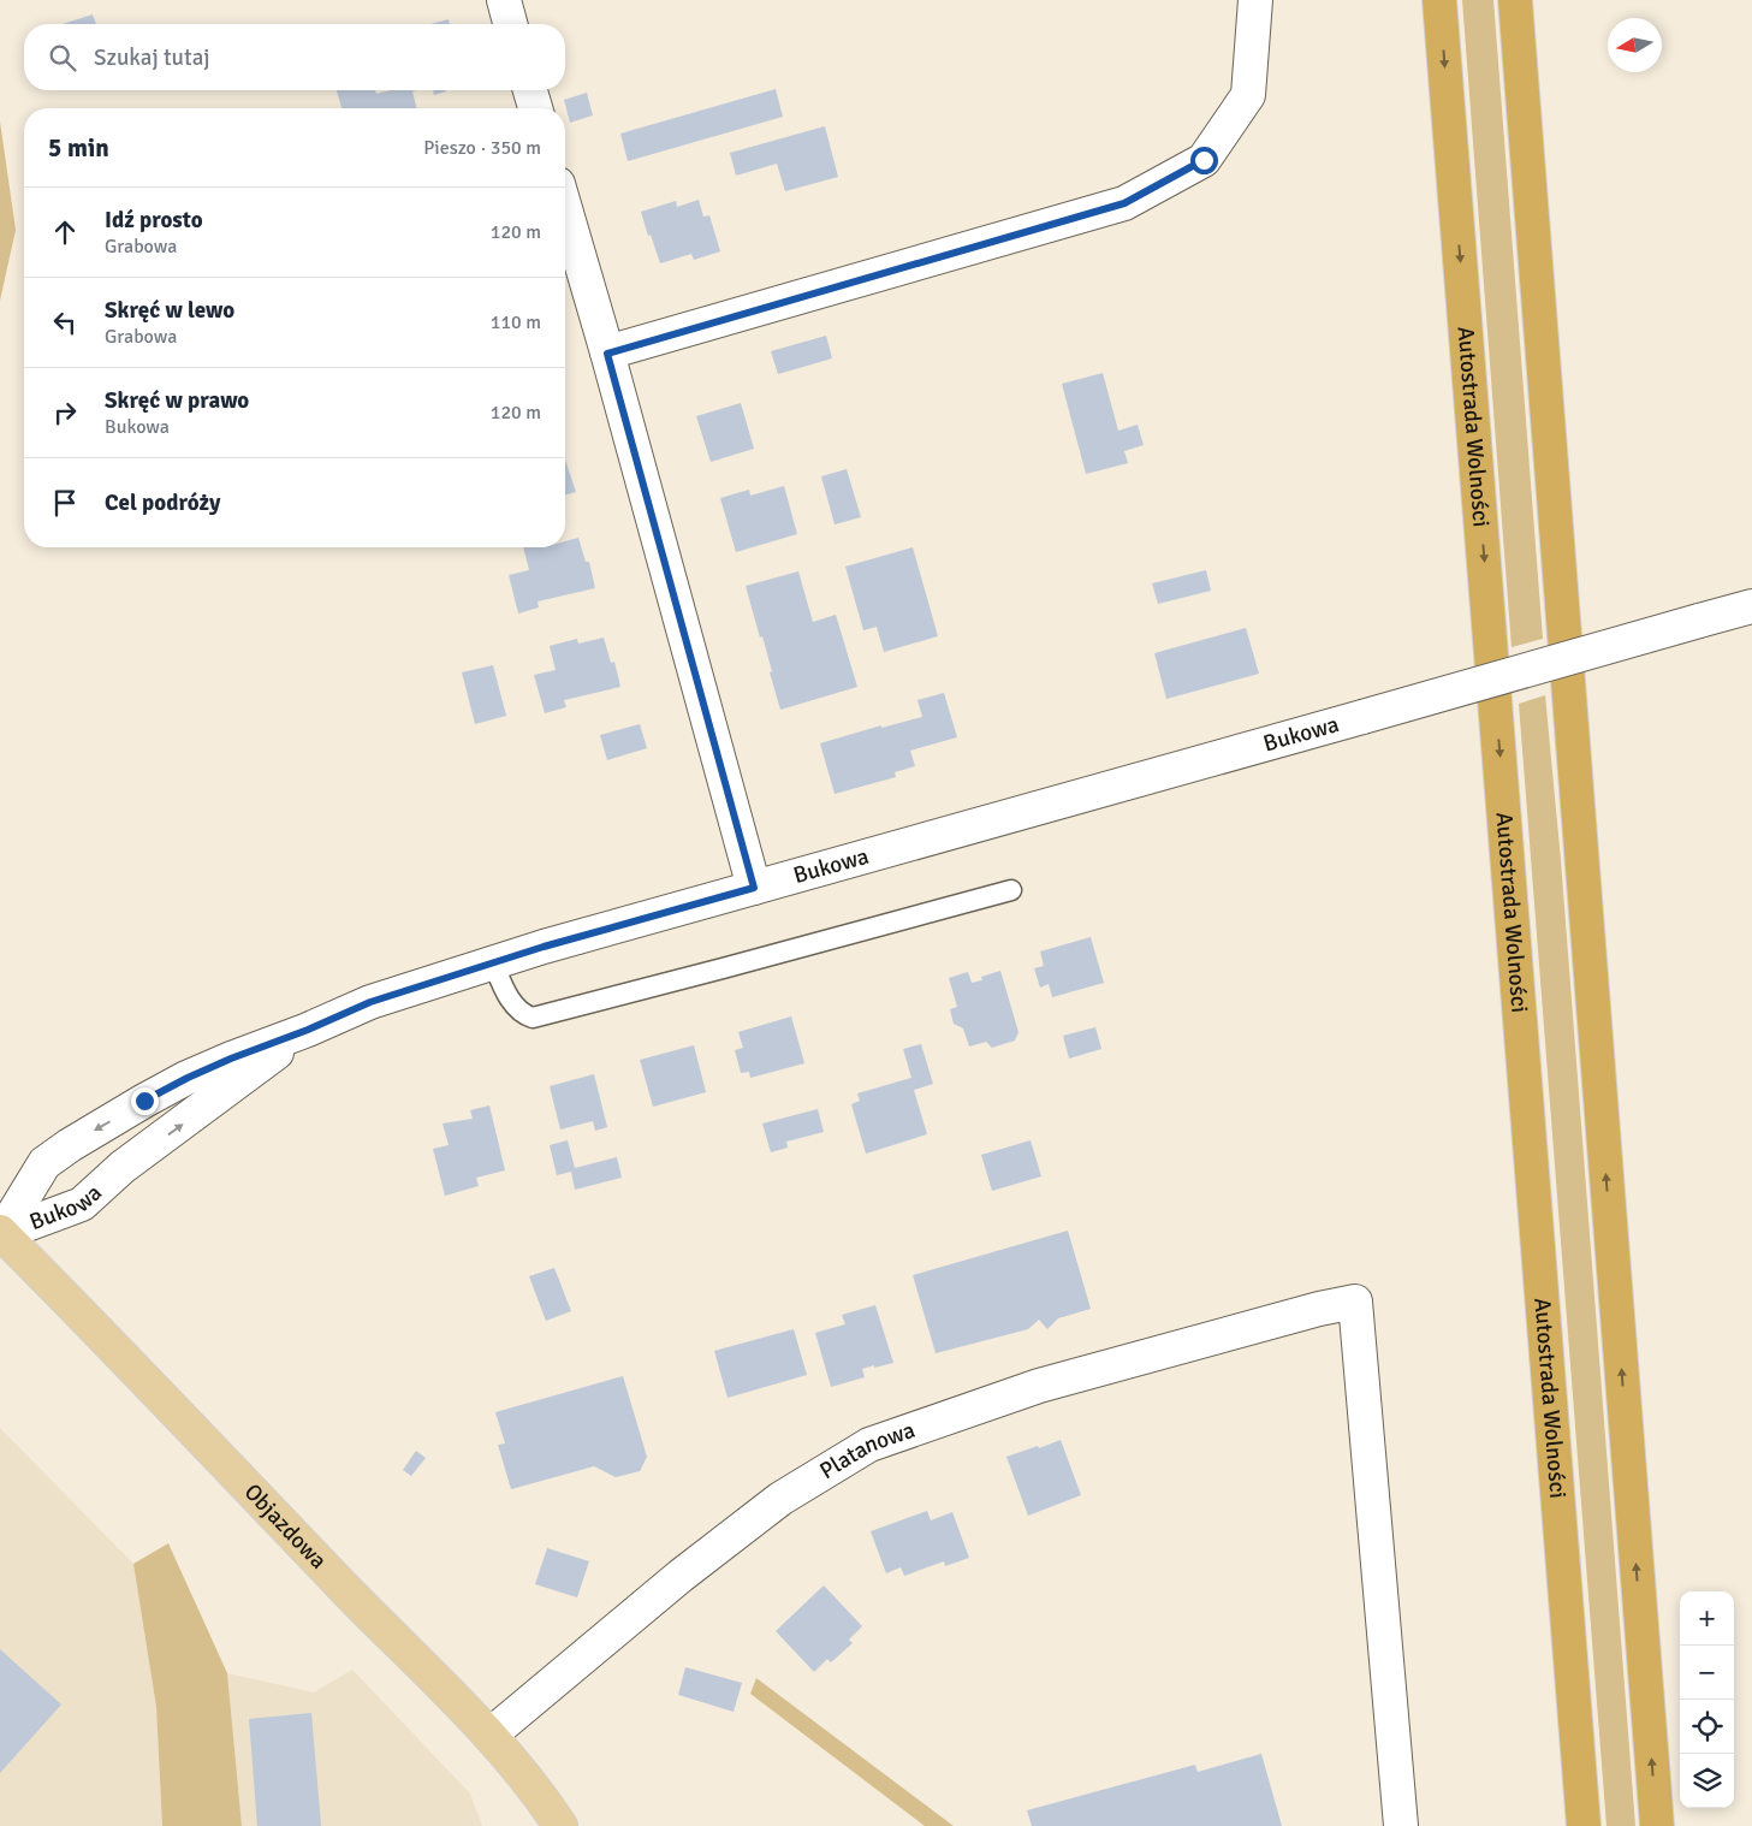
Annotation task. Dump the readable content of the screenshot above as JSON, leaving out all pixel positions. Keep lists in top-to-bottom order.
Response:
{
  "streets": {
    "highway": ["Autostrada Wolności"],
    "main road": ["Objazdowa"],
    "street": ["Bukowa", "Platanowa"]
  },
  "crossings": [
    ["Bukowa", "Objazdowa"],
    ["Platanowa", "Objazdowa"]
  ],
  "north": "left",
  "page": {
    "search": "Szukaj tutaj",
    "heading": ["5 min", "Pieszo · 350 m"],
    "list": [
      ["Idź prosto", "Grabowa", "120 m"],
      ["Skręć w lewo", "Grabowa", "110 m"],
      ["Skręć w prawo", "Bukowa", "120 m"],
      "Cel podróży"
    ],
    "map_buttons": ["+", "−"]
  }
}
